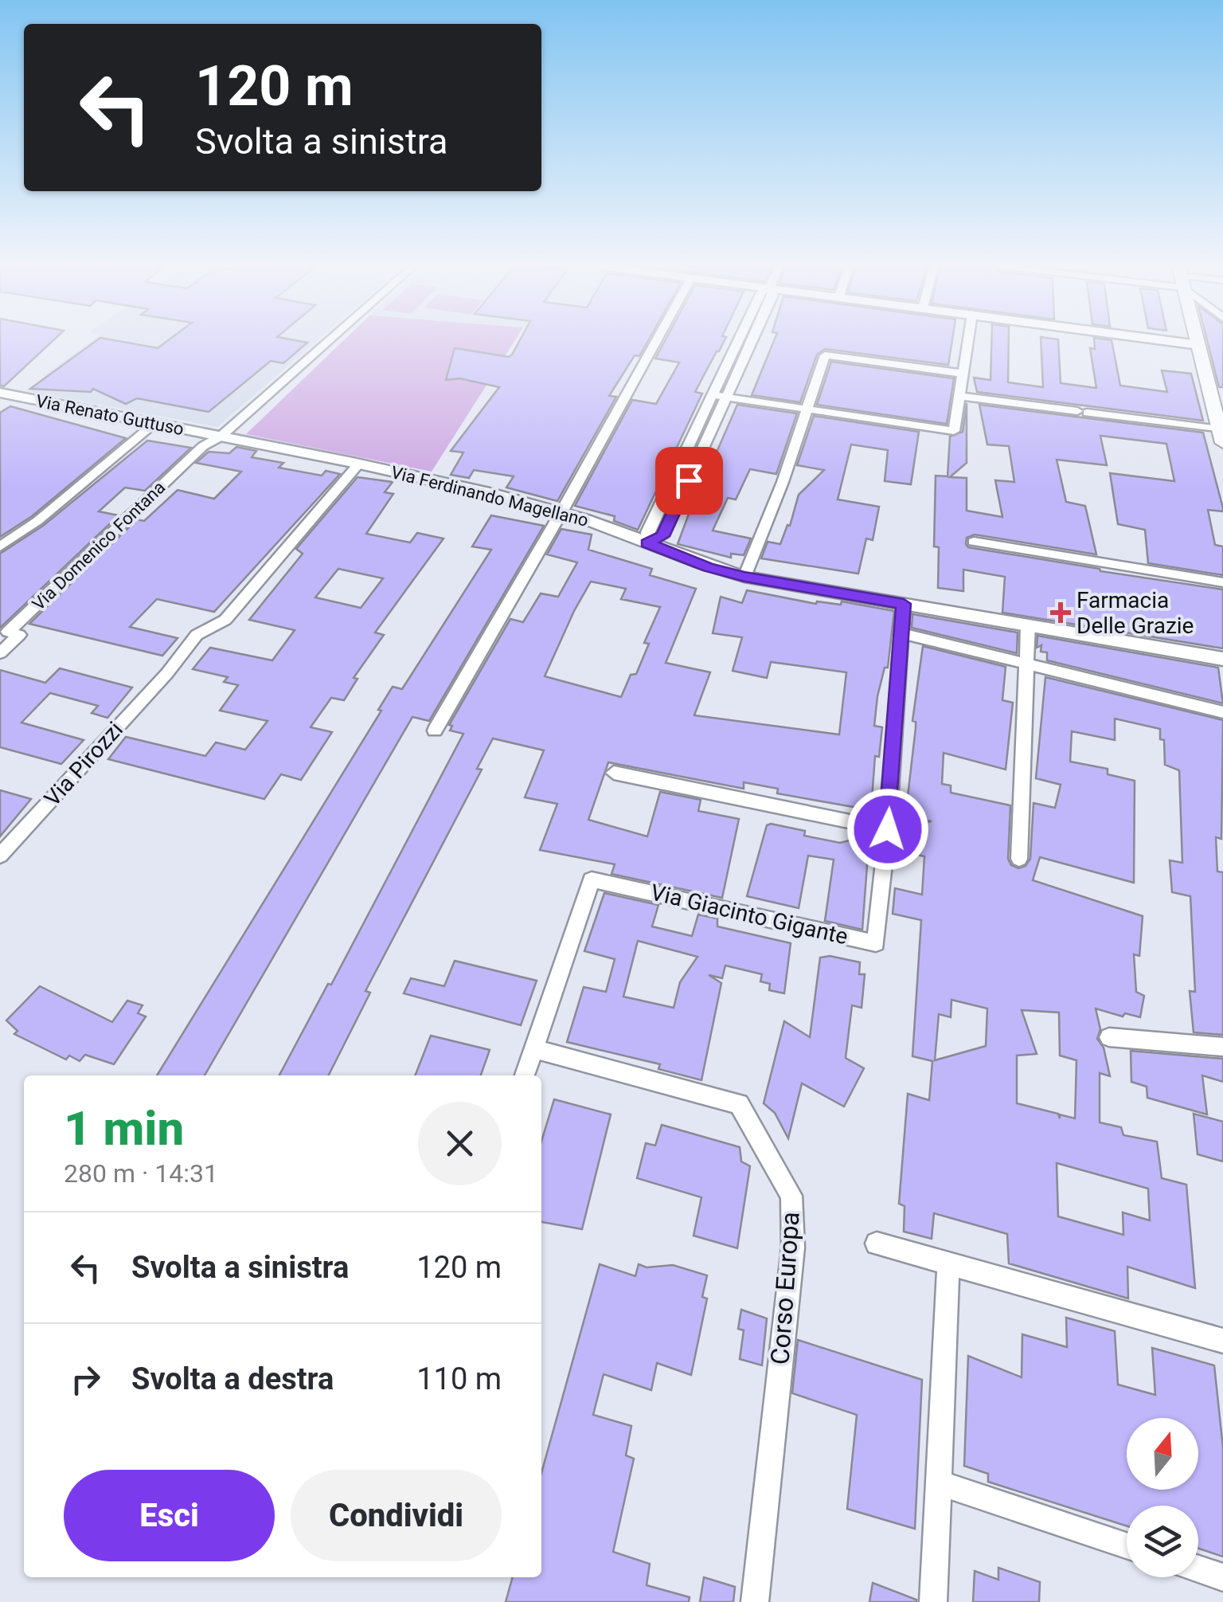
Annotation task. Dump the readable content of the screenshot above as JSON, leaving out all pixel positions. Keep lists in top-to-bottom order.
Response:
{
  "streets": {
    "street": [
      "Via Renato Guttuso",
      "Via Ferdinando Magellano",
      "Via Domenico Fontana",
      "Via Pirozzi",
      "Via Giacinto Gigante",
      "Corso Europa"
    ]
  },
  "crossings": [
    ["Via Renato Guttuso", "Via Ferdinando Magellano"],
    ["Via Renato Guttuso", "Via Domenico Fontana"],
    ["Via Ferdinando Magellano", "Via Domenico Fontana"],
    ["Via Ferdinando Magellano", "Via Pirozzi"],
    ["Via Ferdinando Magellano", "Via Giacinto Gigante"],
    ["Via Giacinto Gigante", "Corso Europa"]
  ],
  "places": {
    "health": ["Farmacia Delle Grazie"]
  },
  "north": "top",
  "page": {
    "turn": ["120 m", "Svolta a sinistra"],
    "heading": ["1 min", "280 m · 14:31"],
    "list": [
      {
        "name": "Svolta a sinistra",
        "value": "120 m"
      },
      {
        "name": "Svolta a destra",
        "value": "110 m"
      }
    ],
    "buttons": ["Esci", "Condividi"]
  }
}
